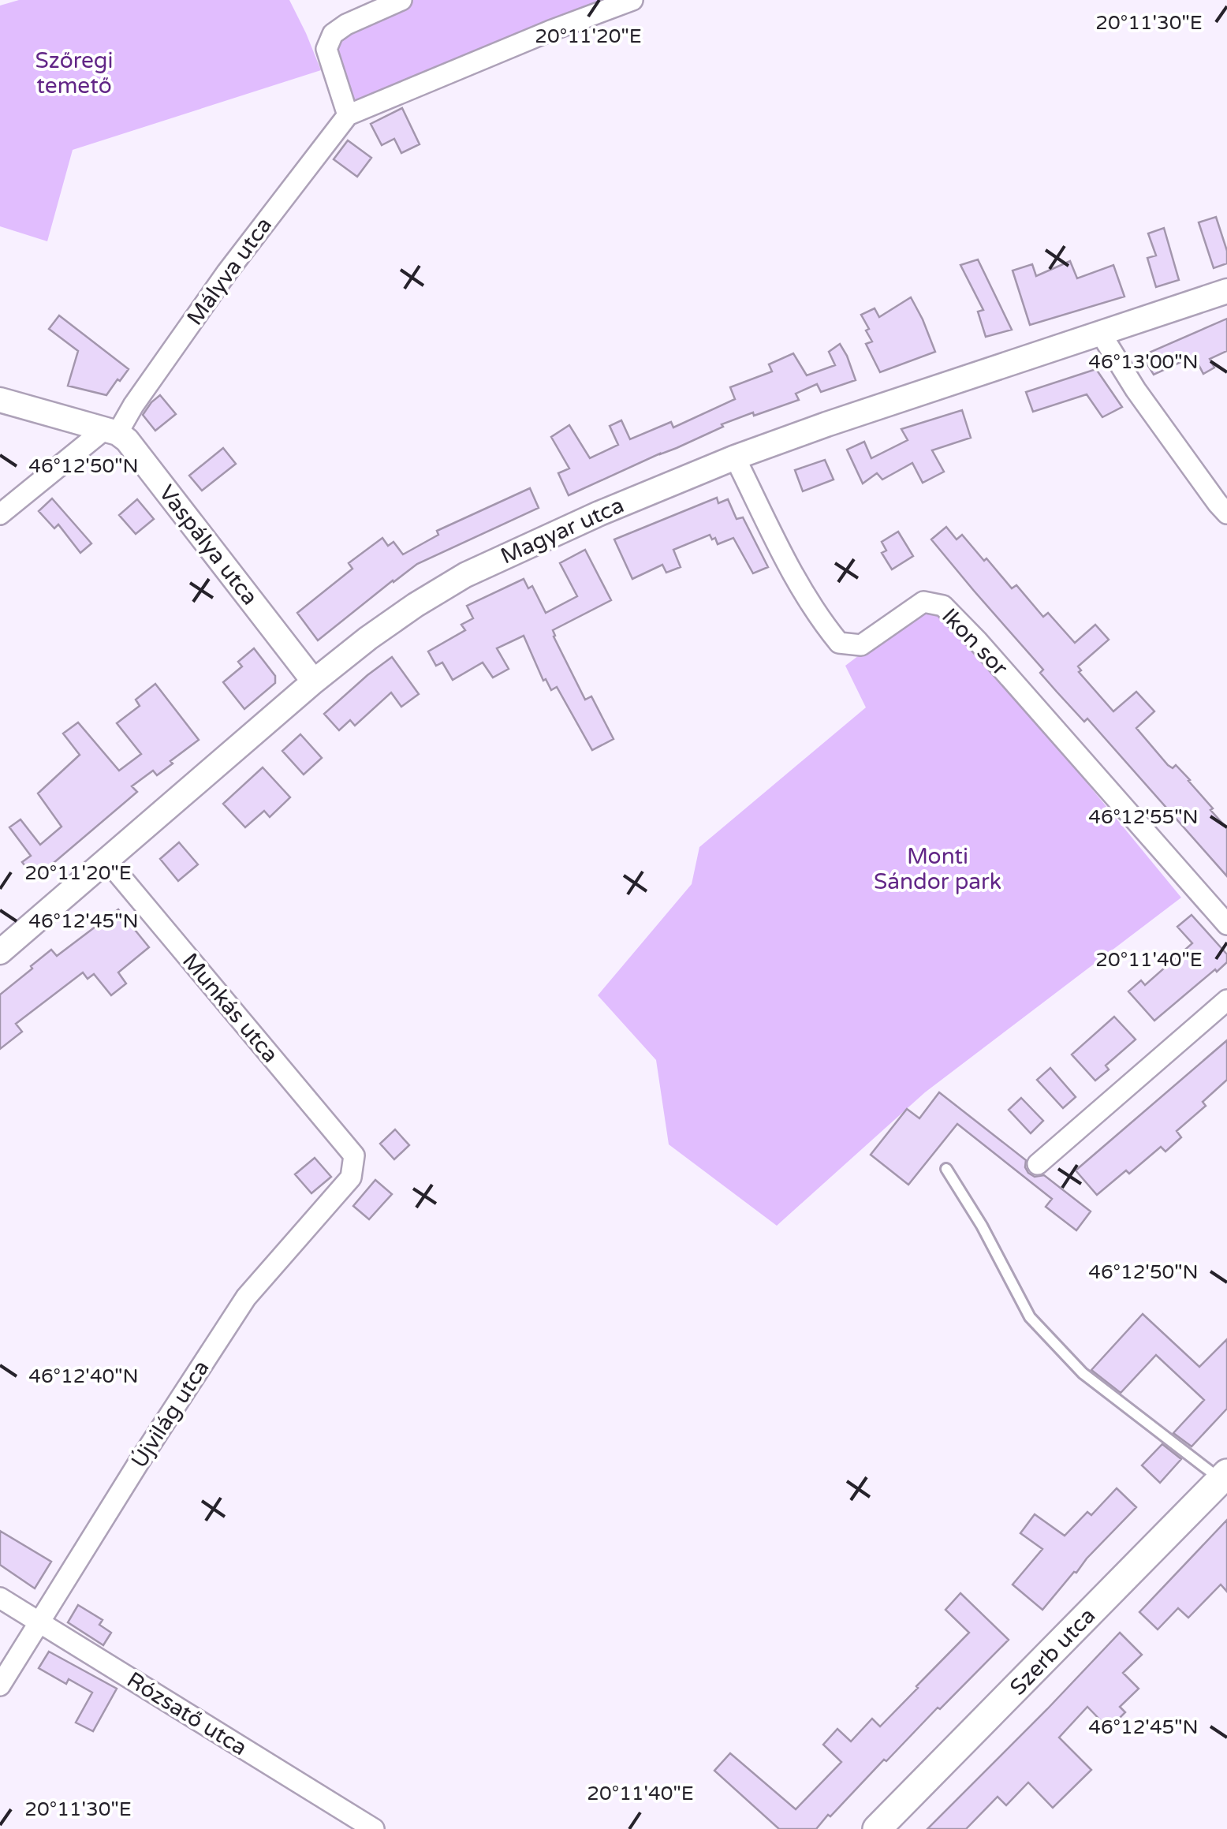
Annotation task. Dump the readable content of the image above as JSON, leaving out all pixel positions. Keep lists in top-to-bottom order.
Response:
{
  "streets": {
    "main road": ["Szerb utca"],
    "street": [
      "Mályva utca",
      "Magyar utca",
      "Vaspálya utca",
      "Ikon sor",
      "Munkás utca",
      "Újvilág utca",
      "Rózsatő utca"
    ]
  },
  "crossings": [
    ["Mályva utca", "Vaspálya utca"],
    ["Magyar utca", "Vaspálya utca"],
    ["Magyar utca", "Ikon sor"],
    ["Magyar utca", "Munkás utca"],
    ["Munkás utca", "Újvilág utca"],
    ["Újvilág utca", "Rózsatő utca"]
  ],
  "parks": ["Szőregi temető", "Monti Sándor park"],
  "coordinates": [
    "20°11'30\"E",
    "20°11'20\"E",
    "46°13'00\"N",
    "46°12'50\"N",
    "46°12'55\"N",
    "46°12'45\"N",
    "20°11'40\"E",
    "46°12'40\"N"
  ]
}
